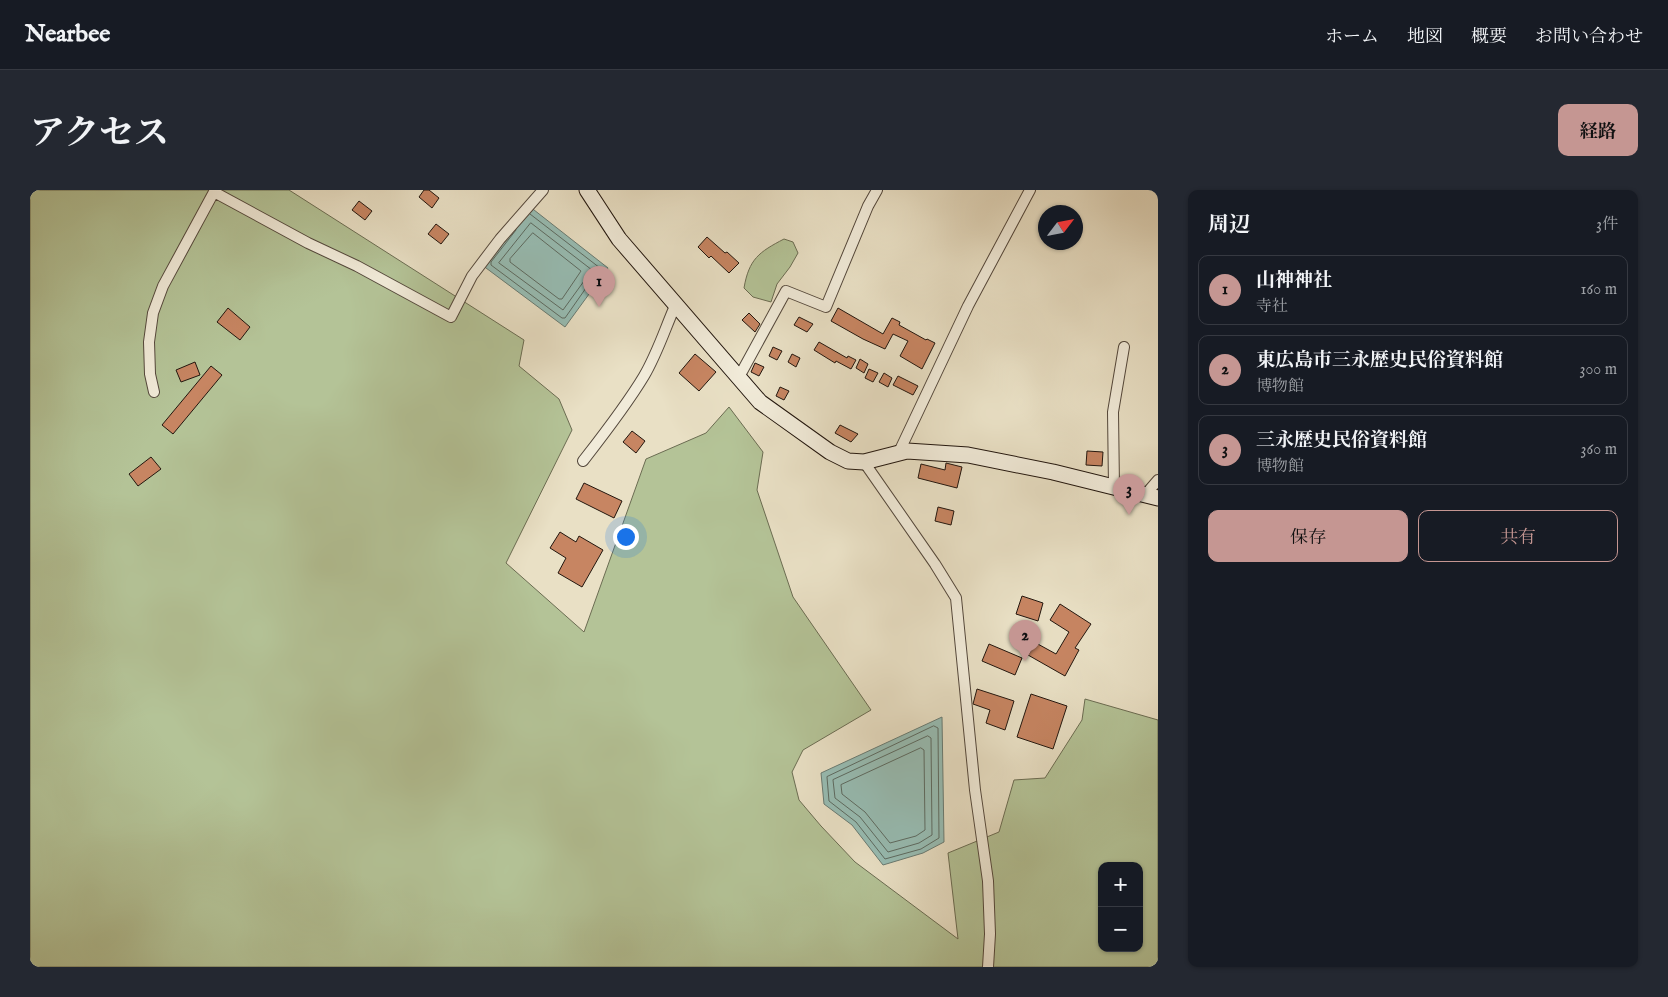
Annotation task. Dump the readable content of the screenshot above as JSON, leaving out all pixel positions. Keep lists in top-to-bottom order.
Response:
{
  "north": "top right",
  "page": {
    "header": "Nearbee",
    "nav": [
      "ホーム",
      "地図",
      "概要",
      "お問い合わせ"
    ],
    "title": "アクセス",
    "buttons": [
      "経路",
      ["保存", "共有"]
    ],
    "heading": ["周辺", "3件"],
    "list": [
      {
        "mark": "1",
        "name": "山神神社",
        "note": "寺社",
        "value": "160 m"
      },
      {
        "mark": "2",
        "name": "東広島市三永歴史民俗資料館",
        "note": "博物館",
        "value": "300 m"
      },
      {
        "mark": "3",
        "name": "三永歴史民俗資料館",
        "note": "博物館",
        "value": "360 m"
      }
    ],
    "pins": ["1", "3", "2"],
    "map_buttons": ["+", "−"]
  }
}
